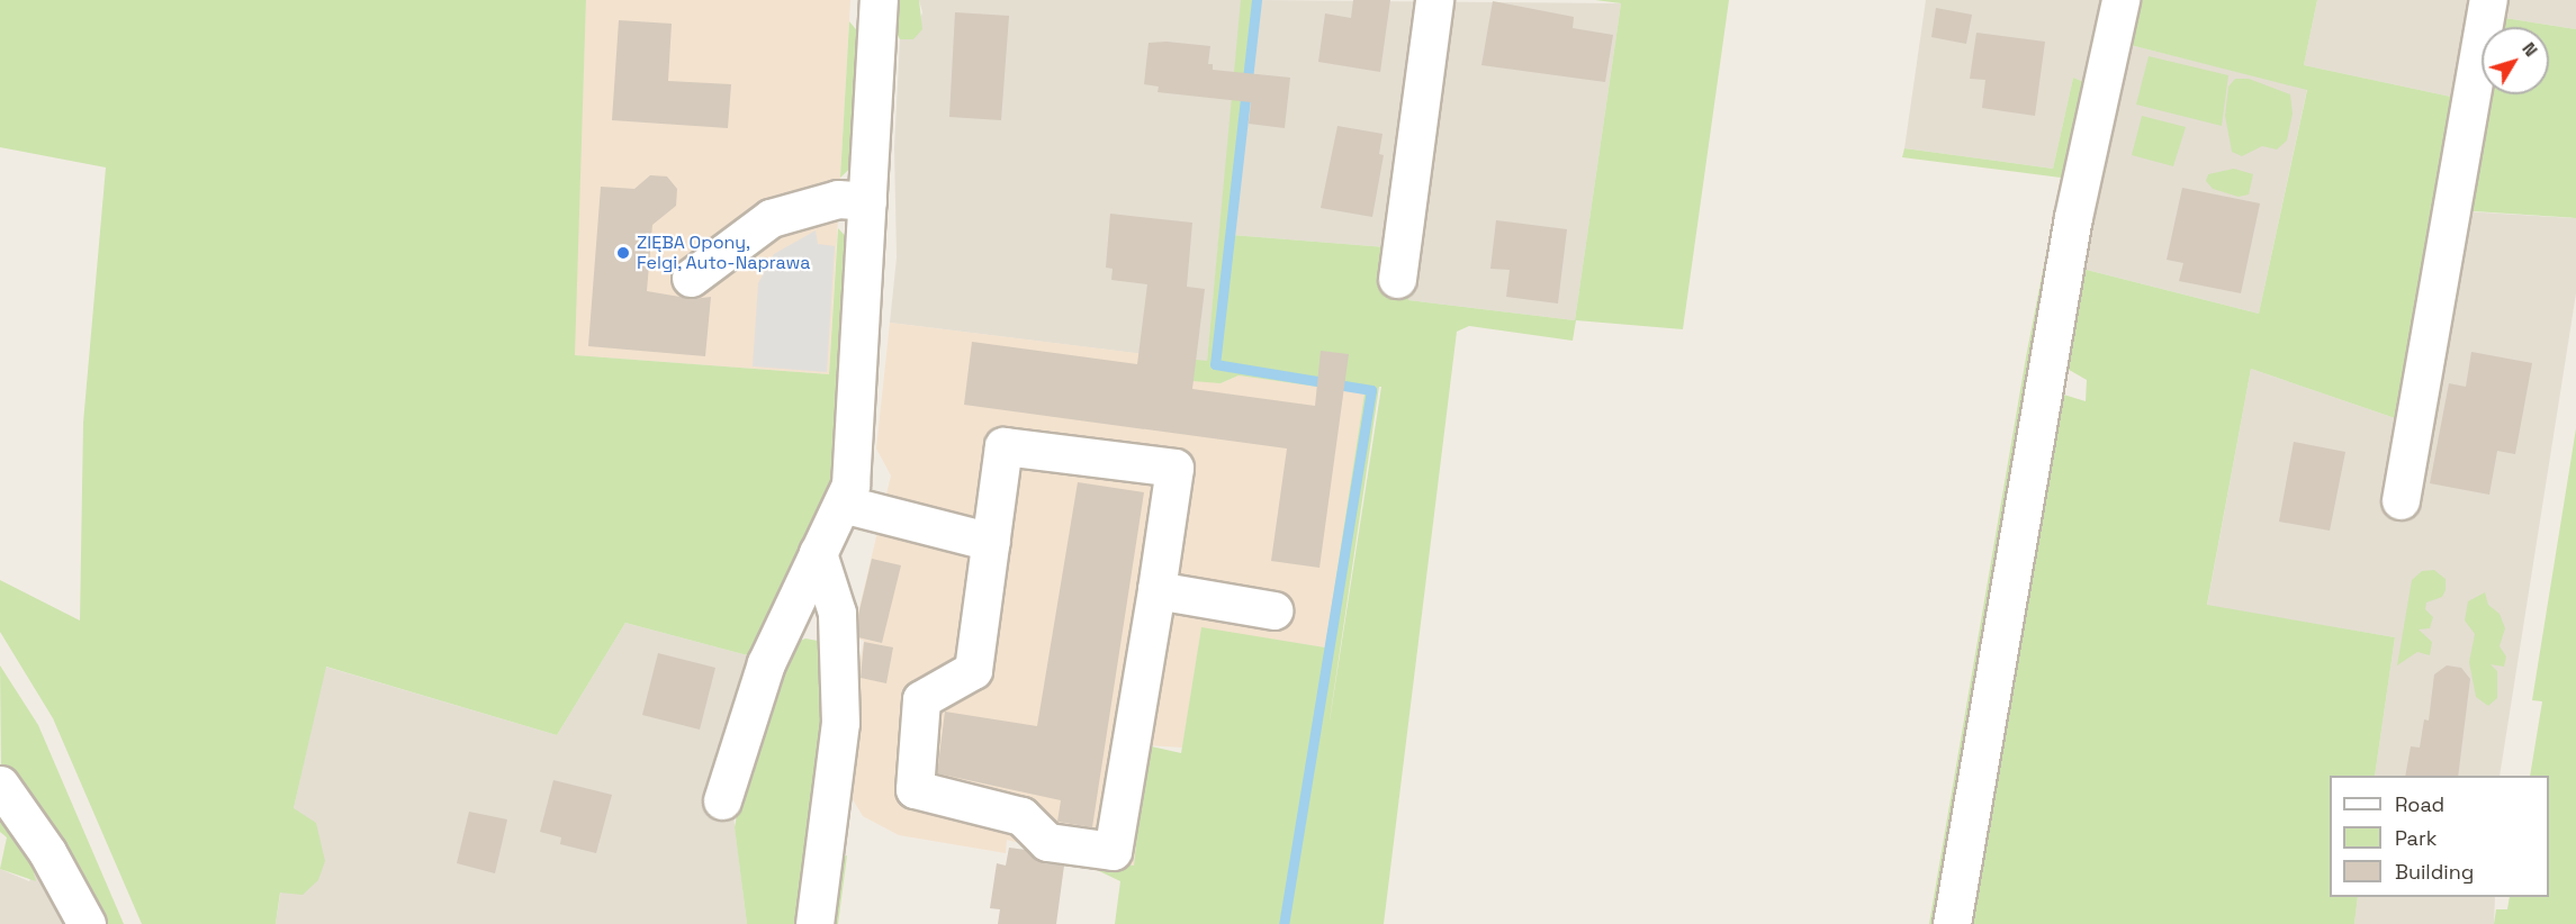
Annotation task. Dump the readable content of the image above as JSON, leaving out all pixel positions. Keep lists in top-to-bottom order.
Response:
{
  "places": ["ZIĘBA Opony, Felgi, Auto-Naprawa"],
  "legend": ["Road", "Park", "Building"],
  "north": "top right"
}
